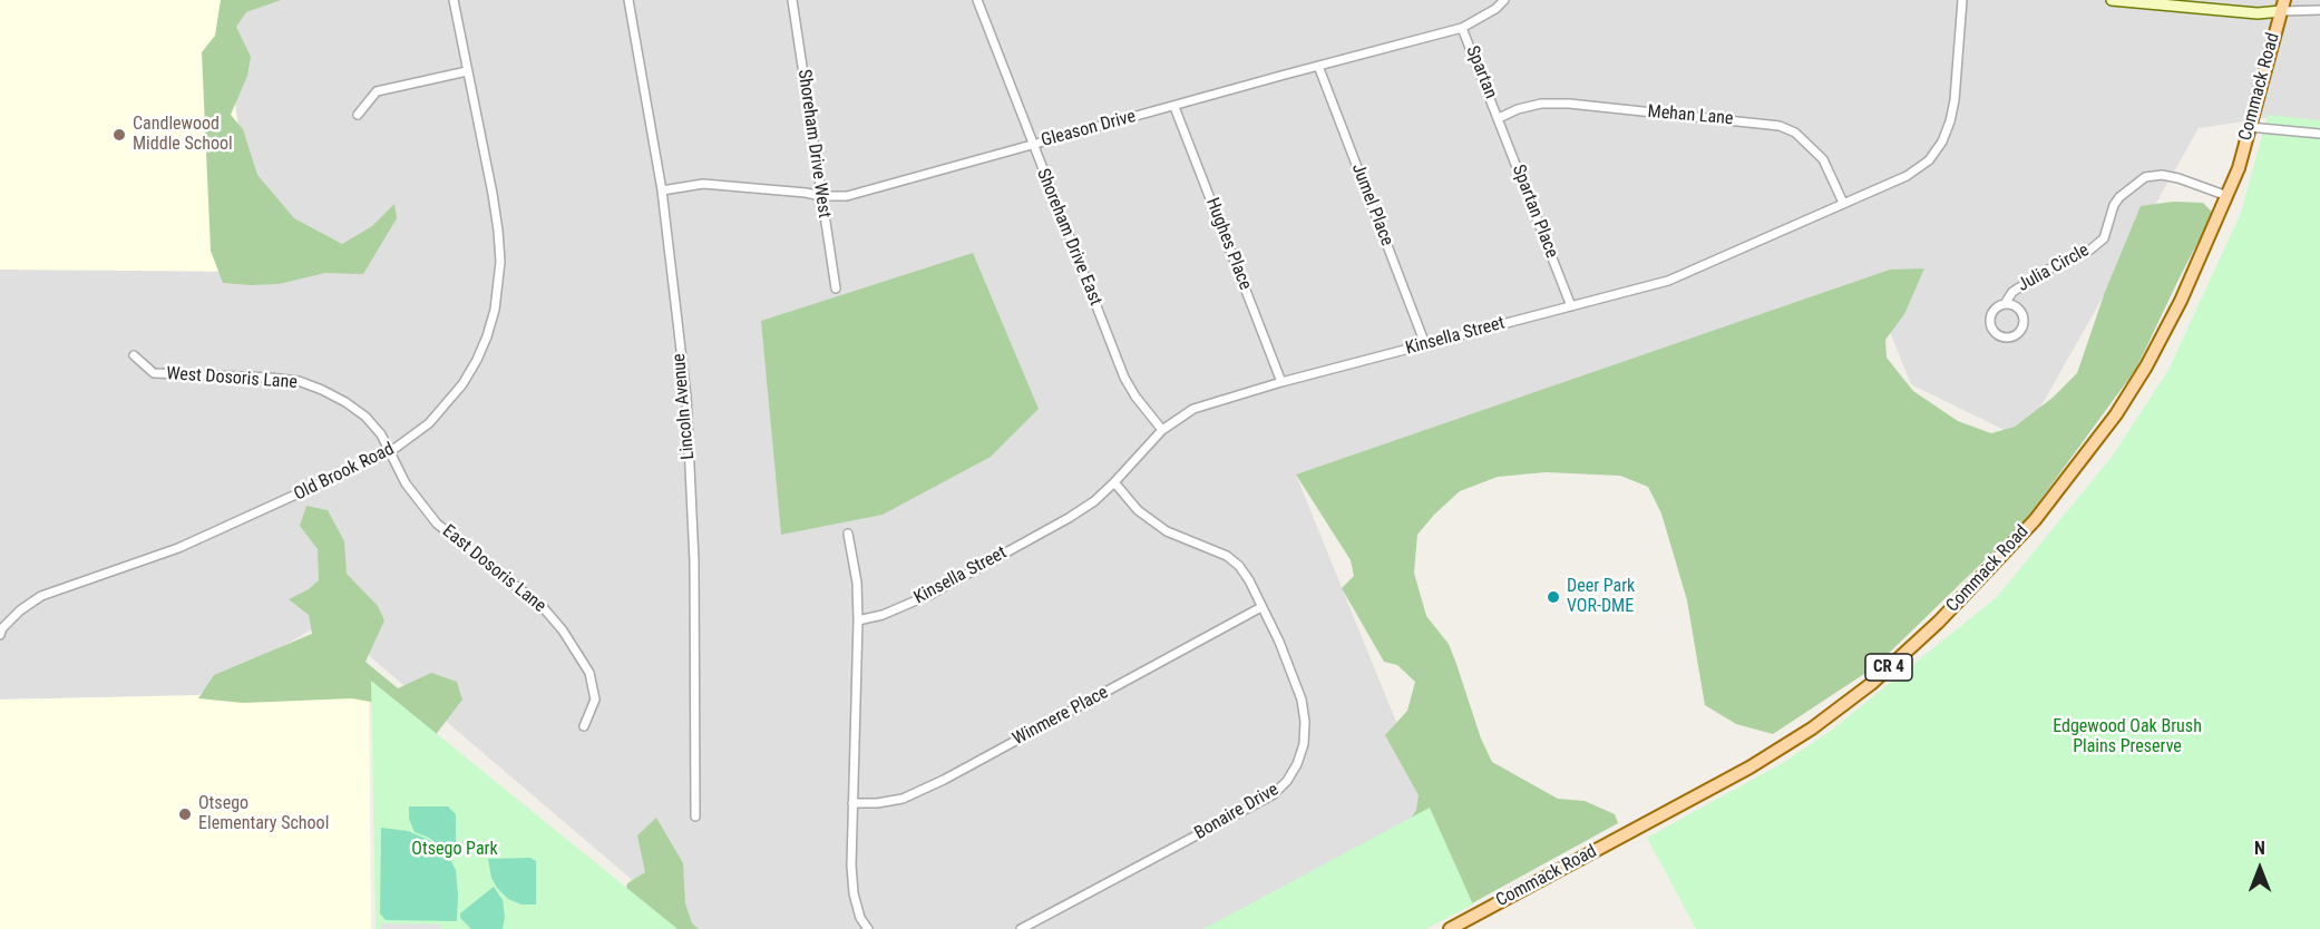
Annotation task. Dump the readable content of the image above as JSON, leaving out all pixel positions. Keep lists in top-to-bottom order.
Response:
{
  "streets": {
    "main road": ["Commack Road", "CR 4"],
    "street": [
      "Spartan",
      "Mehan Lane",
      "Gleason Drive",
      "Shoreham Drive West",
      "Jumel Place",
      "Spartan Place",
      "Shoreham Drive East",
      "Hughes Place",
      "Julia Circle",
      "Kinsella Street",
      "West Dosoris Lane",
      "Lincoln Avenue",
      "Old Brook Road",
      "East Dosoris Lane",
      "Winmere Place",
      "Bonaire Drive"
    ]
  },
  "crossings": [
    ["Spartan", "Mehan Lane"],
    ["Spartan", "Gleason Drive"],
    ["Spartan", "Spartan Place"],
    ["Commack Road", "Julia Circle"],
    ["Mehan Lane", "Spartan Place"],
    ["Mehan Lane", "Kinsella Street"],
    ["Gleason Drive", "Shoreham Drive West"],
    ["Gleason Drive", "Jumel Place"],
    ["Gleason Drive", "Shoreham Drive East"],
    ["Gleason Drive", "Hughes Place"],
    ["Gleason Drive", "Lincoln Avenue"],
    ["Jumel Place", "Kinsella Street"],
    ["Spartan Place", "Kinsella Street"],
    ["Shoreham Drive East", "Kinsella Street"],
    ["Hughes Place", "Kinsella Street"],
    ["Kinsella Street", "Bonaire Drive"],
    ["West Dosoris Lane", "Old Brook Road"],
    ["West Dosoris Lane", "East Dosoris Lane"],
    ["Old Brook Road", "East Dosoris Lane"],
    ["Winmere Place", "Bonaire Drive"]
  ],
  "parks": ["Edgewood Oak Brush Plains Preserve", "Otsego Park"],
  "places": ["Candlewood Middle School", "Deer Park VOR-DME", "Otsego Elementary School"],
  "north": "top"
}
